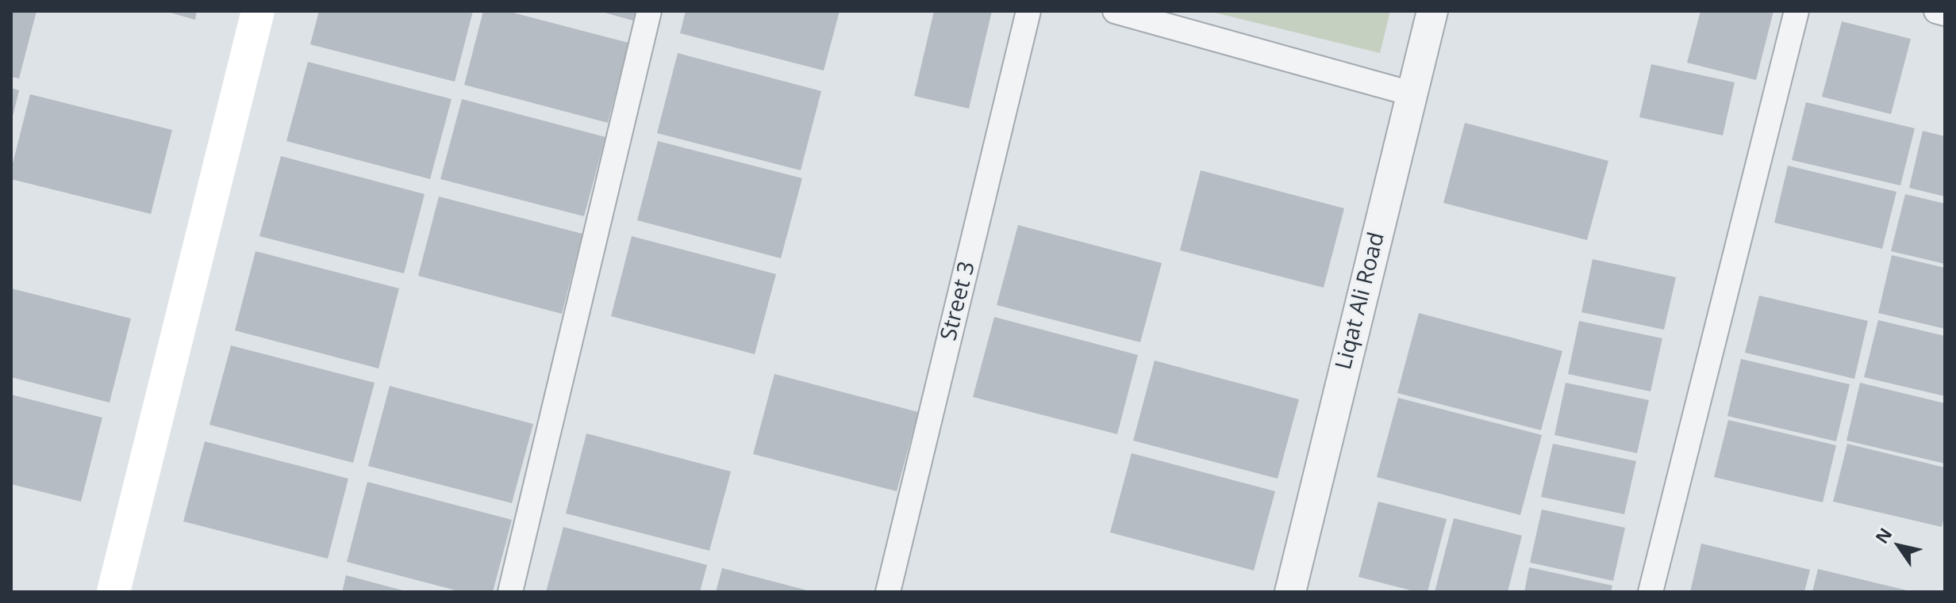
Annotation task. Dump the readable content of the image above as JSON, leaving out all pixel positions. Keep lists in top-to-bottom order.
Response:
{
  "streets": {
    "street": ["Street 3", "Liqat Ali Road"]
  },
  "north": "top left"
}
